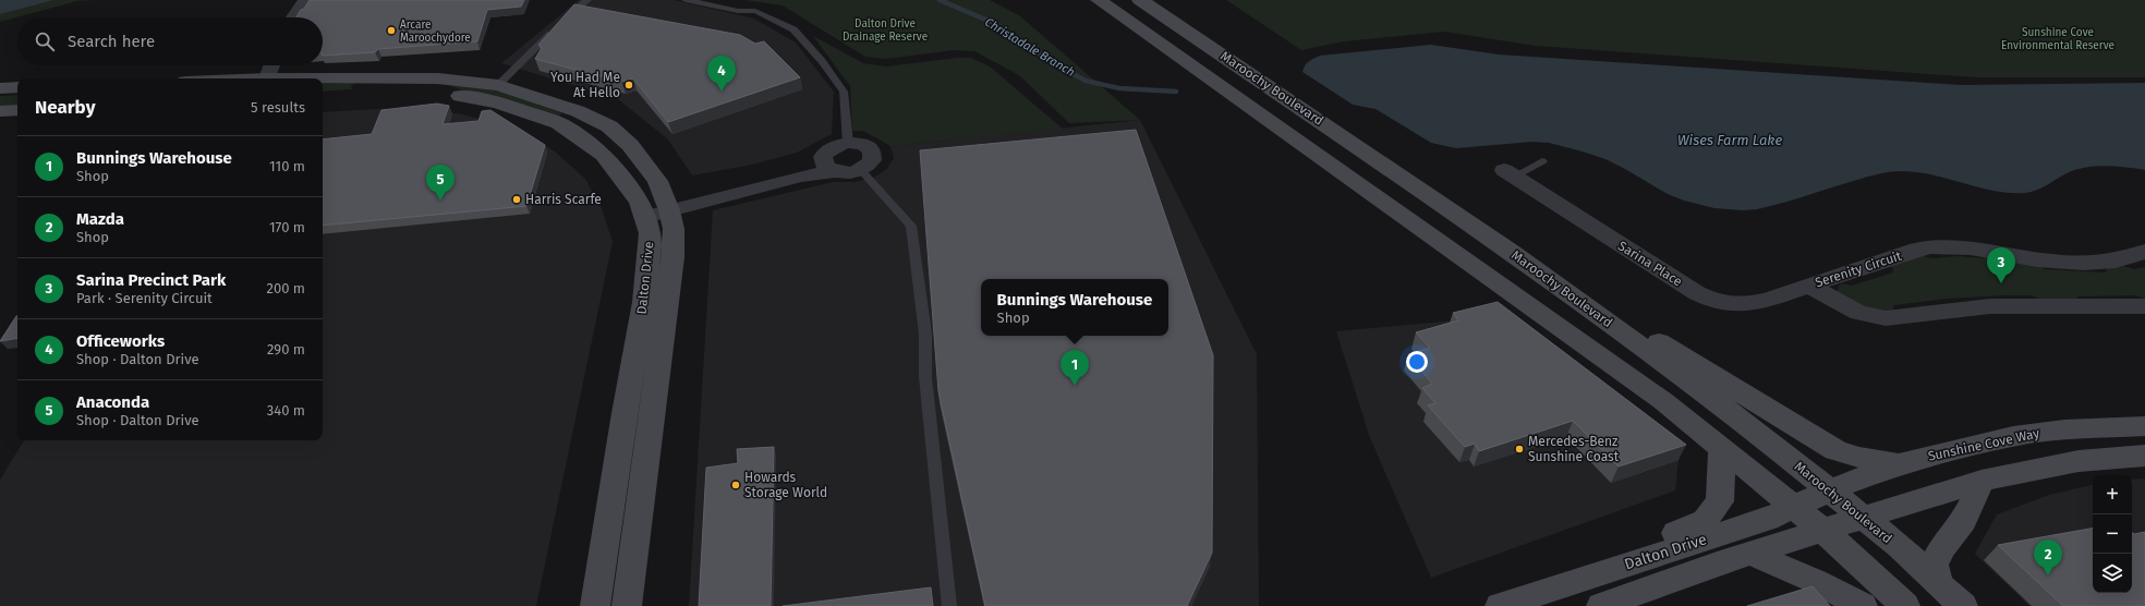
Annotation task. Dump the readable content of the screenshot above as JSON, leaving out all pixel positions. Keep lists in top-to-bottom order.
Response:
{
  "streets": {
    "main road": ["Maroochy Boulevard", "Dalton Drive", "Sunshine Cove Way"],
    "street": ["Sarina Place", "Serenity Circuit"]
  },
  "crossings": [
    ["Maroochy Boulevard", "Dalton Drive"],
    ["Maroochy Boulevard", "Sunshine Cove Way"],
    ["Sarina Place", "Serenity Circuit"],
    ["Dalton Drive", "Sunshine Cove Way"]
  ],
  "water": ["Christadale Branch", "Wises Farm Lake"],
  "parks": ["Dalton Drive Drainage Reserve", "Sunshine Cove Environmental Reserve"],
  "places": [
    "Arcare Maroochydore",
    "You Had Me At Hello",
    "Harris Scarfe",
    "Mercedes-Benz Sunshine Coast",
    "Howards Storage World"
  ],
  "page": {
    "search": "Search here",
    "pins": [
      "4",
      "5",
      "3",
      "1",
      "2"
    ],
    "heading": ["Nearby", "5 results"],
    "list": [
      {
        "mark": "1",
        "name": "Bunnings Warehouse",
        "note": "Shop",
        "value": "110 m"
      },
      {
        "mark": "2",
        "name": "Mazda",
        "note": "Shop",
        "value": "170 m"
      },
      {
        "mark": "3",
        "name": "Sarina Precinct Park",
        "note": "Park · Serenity Circuit",
        "value": "200 m"
      },
      {
        "mark": "4",
        "name": "Officeworks",
        "note": "Shop · Dalton Drive",
        "value": "290 m"
      },
      {
        "mark": "5",
        "name": "Anaconda",
        "note": "Shop · Dalton Drive",
        "value": "340 m"
      }
    ],
    "popup": ["Bunnings Warehouse", "Shop"],
    "map_buttons": ["+", "−"]
  }
}
